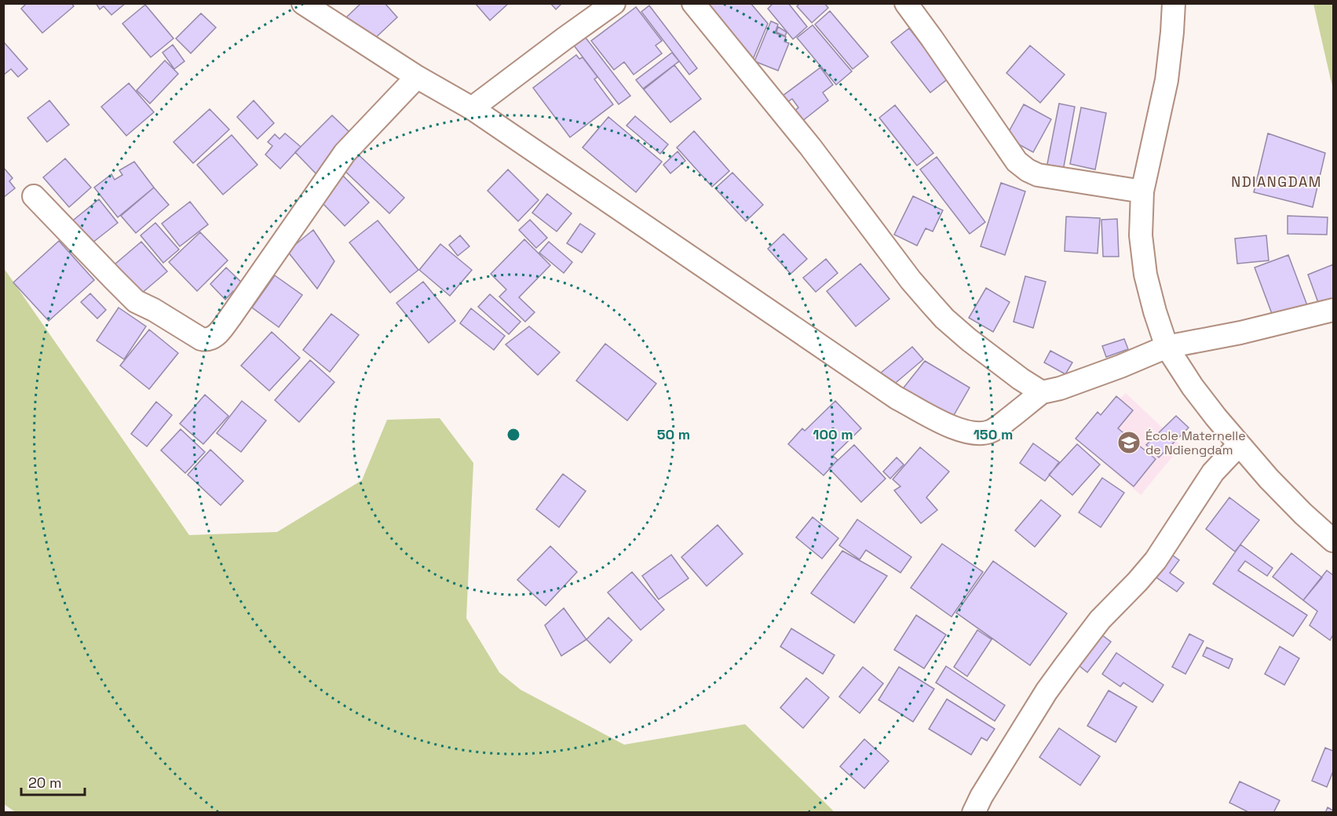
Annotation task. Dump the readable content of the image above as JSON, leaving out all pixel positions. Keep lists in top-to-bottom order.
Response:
{
  "districts": ["NDIANGDAM"],
  "places": {
    "school or university": ["École Maternelle de Ndiengdam"]
  },
  "scale_bar": "20 m",
  "rings": ["50 m", "100 m", "150 m"]
}
